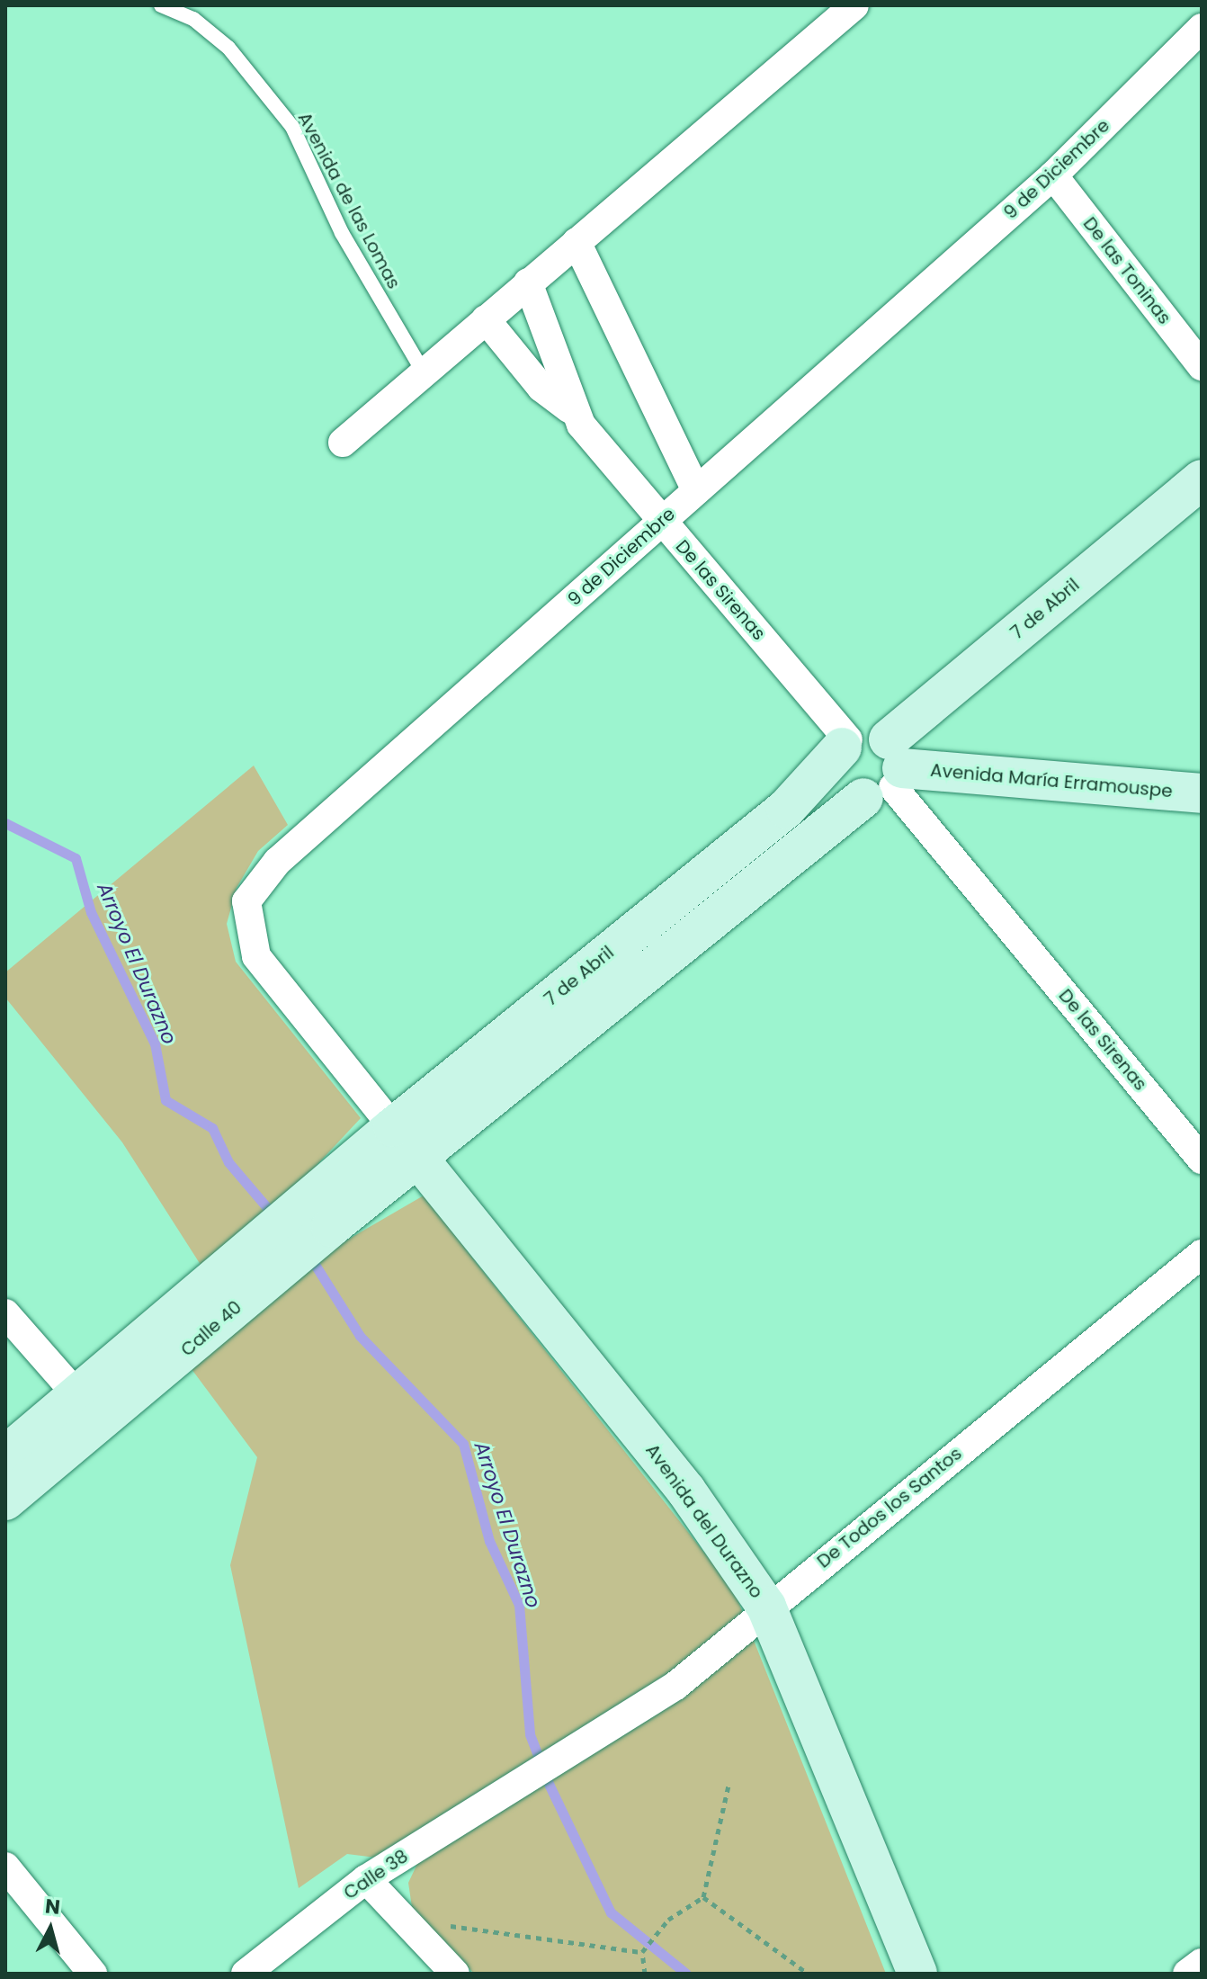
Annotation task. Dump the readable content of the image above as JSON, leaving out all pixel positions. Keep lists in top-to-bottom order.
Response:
{
  "streets": {
    "main road": [
      "7 de Abril",
      "Avenida María Erramouspe",
      "Calle 40",
      "Avenida del Durazno"
    ],
    "street": [
      "9 de Diciembre",
      "De las Toninas",
      "De las Sirenas",
      "De Todos los Santos",
      "Calle 38"
    ],
    "lane": ["Avenida de las Lomas"]
  },
  "crossings": [
    ["9 de Diciembre", "De las Toninas"],
    ["9 de Diciembre", "De las Sirenas"],
    ["9 de Diciembre", "7 de Abril"],
    ["9 de Diciembre", "Avenida del Durazno"],
    ["De las Sirenas", "7 de Abril"],
    ["De las Sirenas", "Avenida María Erramouspe"],
    ["7 de Abril", "Avenida María Erramouspe"],
    ["7 de Abril", "Calle 40"],
    ["7 de Abril", "Avenida del Durazno"],
    ["De Todos los Santos", "Avenida del Durazno"],
    ["De Todos los Santos", "Calle 38"]
  ],
  "water": ["Arroyo El Durazno"],
  "north": "top"
}
